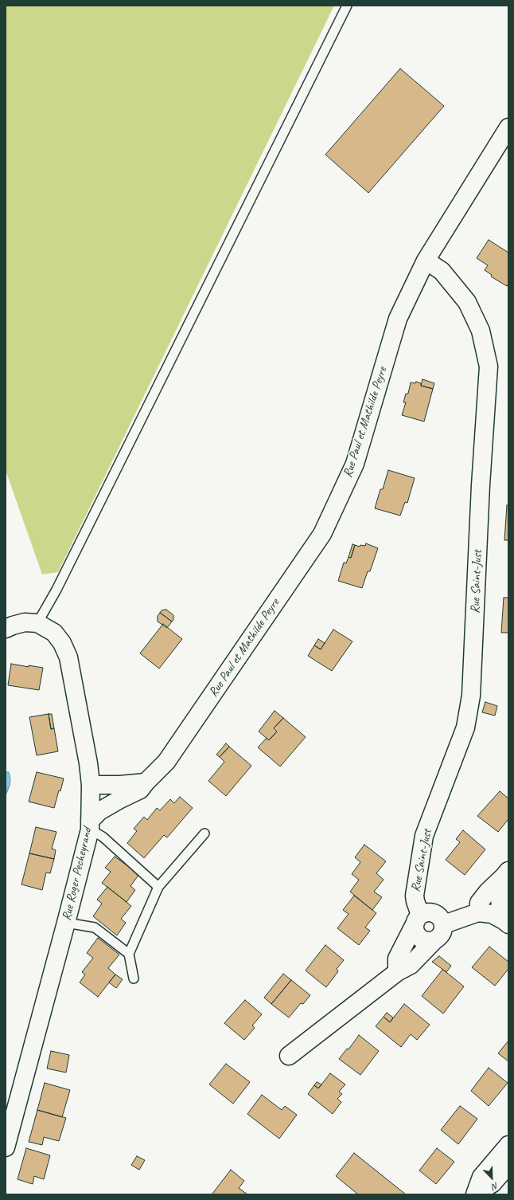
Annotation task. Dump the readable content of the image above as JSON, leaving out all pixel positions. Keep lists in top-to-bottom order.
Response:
{
  "streets": {
    "street": ["Rue Paul et Mathilde Peyre", "Rue Saint-Just", "Rue Roger Pecheyrand"]
  },
  "crossings": [
    ["Rue Paul et Mathilde Peyre", "Rue Saint-Just"],
    ["Rue Paul et Mathilde Peyre", "Rue Roger Pecheyrand"]
  ],
  "north": "bottom right"
}
